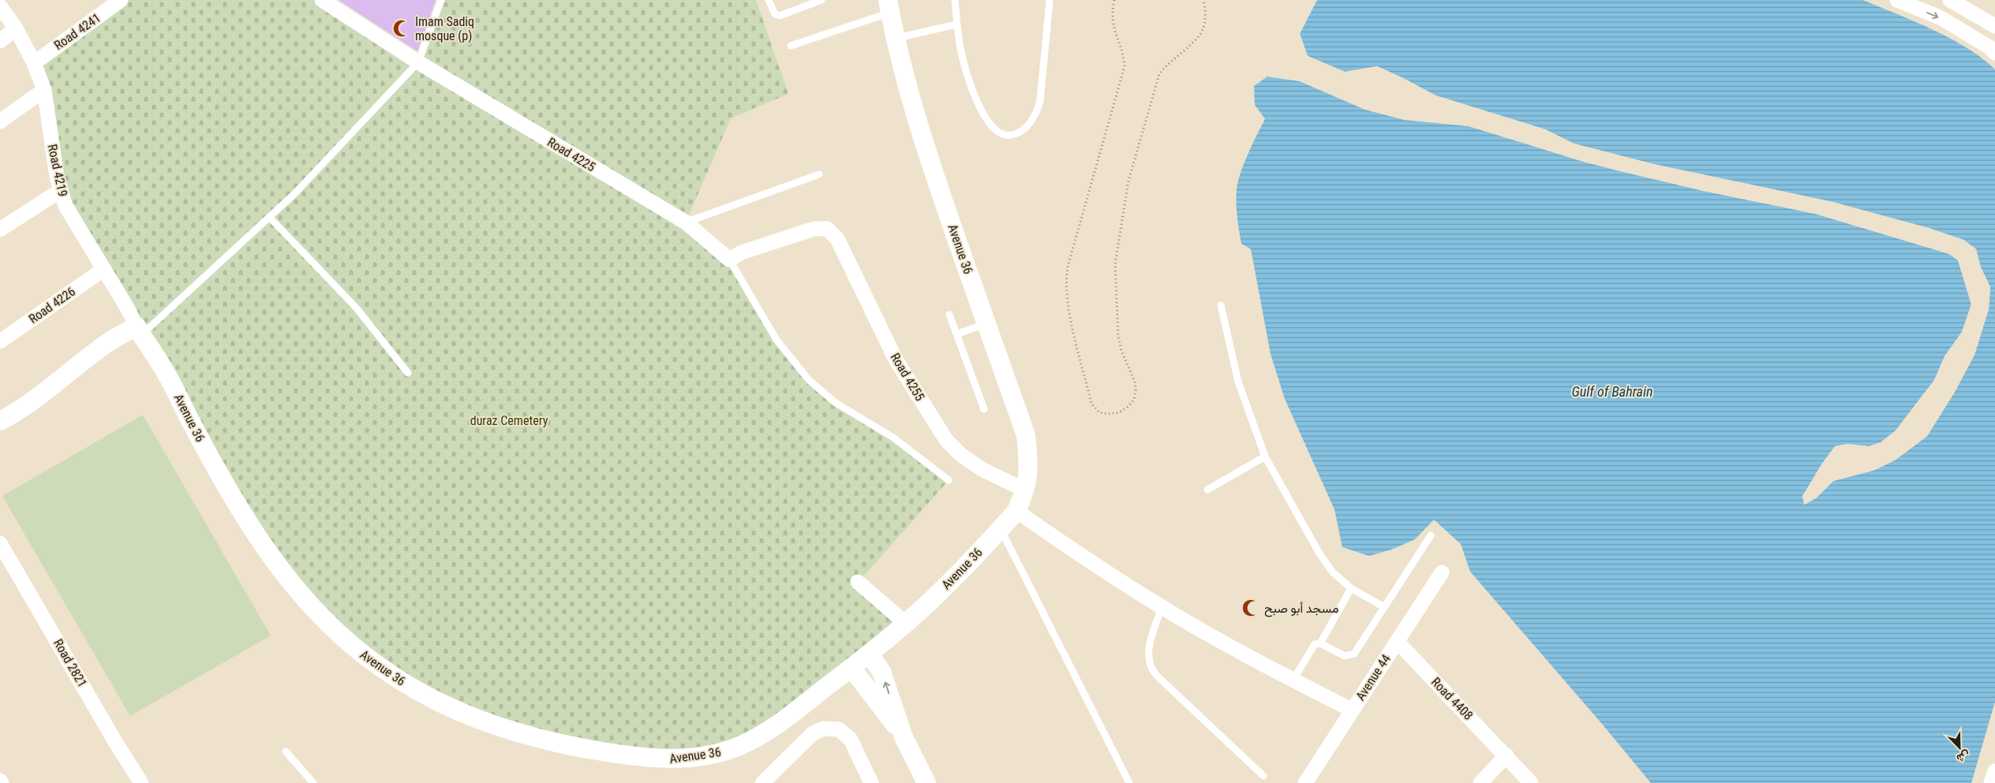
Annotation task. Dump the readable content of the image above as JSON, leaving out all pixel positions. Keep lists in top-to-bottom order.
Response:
{
  "streets": {
    "street": [
      "Road 4241",
      "Road 4225",
      "Road 4219",
      "Avenue 36",
      "Road 4226",
      "Road 4255",
      "Road 2821",
      "Avenue 44",
      "Road 4408"
    ]
  },
  "crossings": [
    ["Road 4241", "Road 4219"],
    ["Road 4225", "Road 4255"],
    ["Road 4219", "Avenue 36"],
    ["Road 4219", "Road 4226"],
    ["Avenue 36", "Road 4255"],
    ["Avenue 44", "Road 4408"]
  ],
  "water": ["Gulf of Bahrain"],
  "parks": ["duraz Cemetery"],
  "places": {
    "mosque": ["Imam Sadiq mosque (p)", "مسجد أبو صبح"]
  },
  "north": "bottom right"
}
